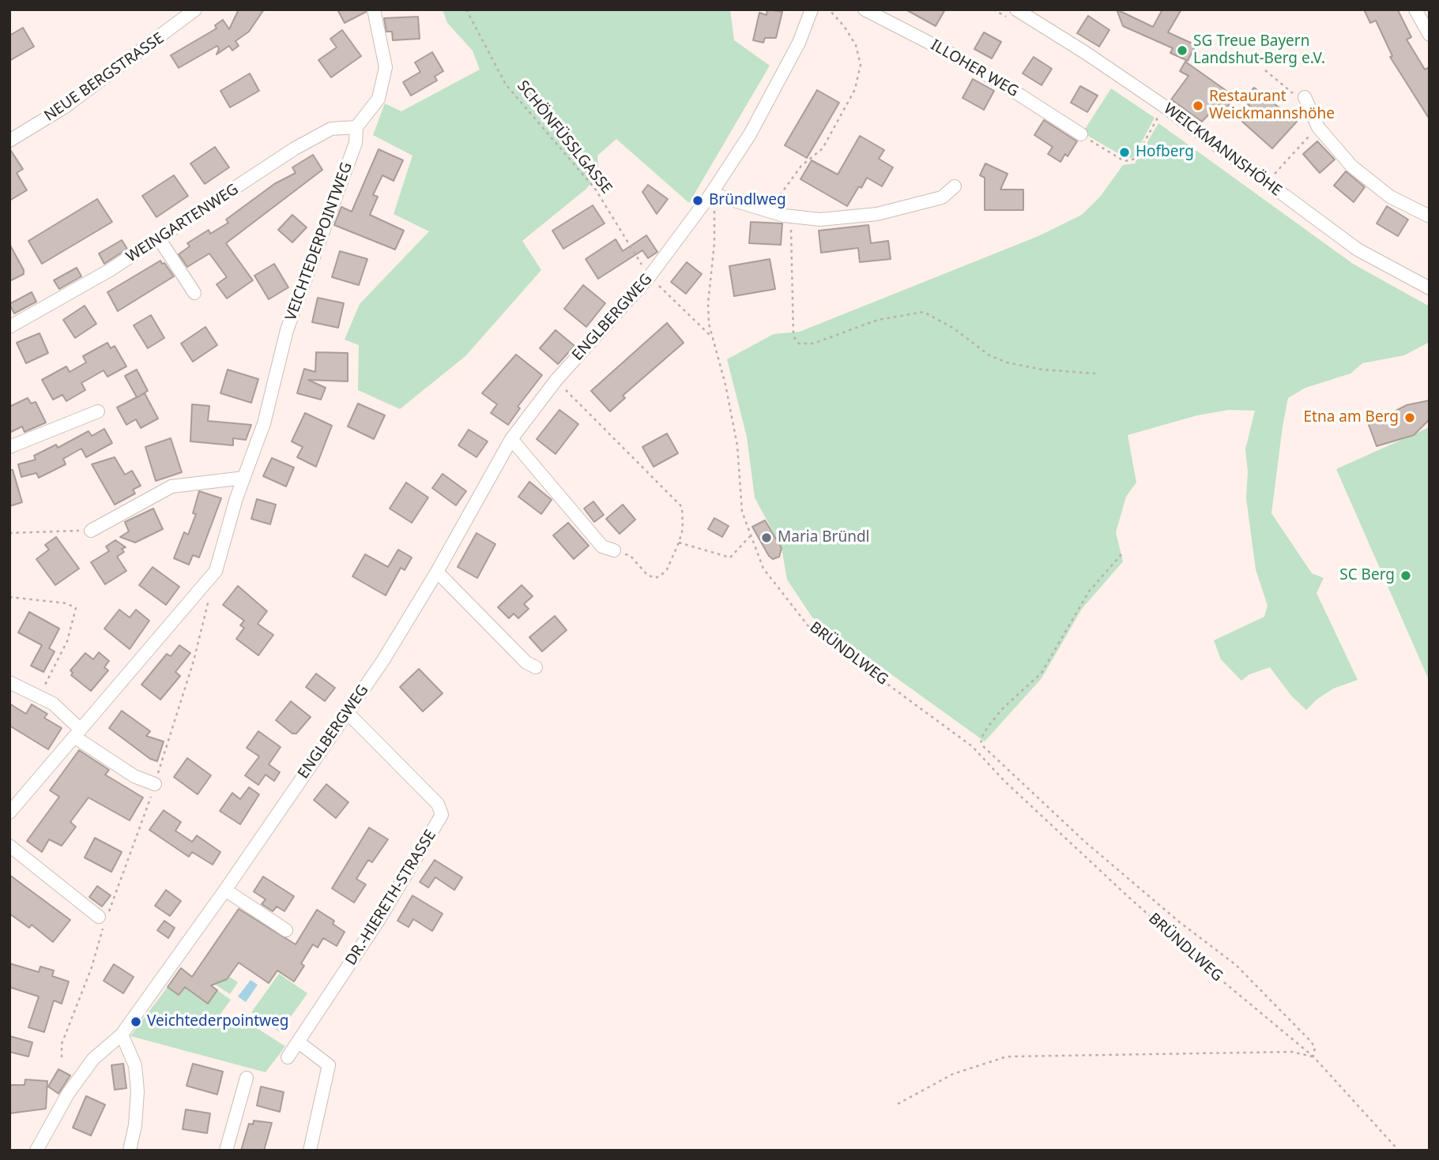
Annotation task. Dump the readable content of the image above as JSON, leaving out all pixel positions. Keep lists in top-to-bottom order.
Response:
{
  "streets": {
    "street": [
      "ILLOHER WEG",
      "NEUE BERGSTRASSE",
      "WEICKMANNSHÖHE",
      "WEINGARTENWEG",
      "VEICHTEDERPOINTWEG",
      "ENGLBERGWEG",
      "DR.-HIERETH-STRASSE"
    ],
    "path": ["SCHÖNFÜSSLGASSE", "BRÜNDLWEG"]
  },
  "crossings": [
    ["SCHÖNFÜSSLGASSE", "ENGLBERGWEG"],
    ["SCHÖNFÜSSLGASSE", "BRÜNDLWEG"],
    ["WEINGARTENWEG", "VEICHTEDERPOINTWEG"],
    ["ENGLBERGWEG", "BRÜNDLWEG"],
    ["ENGLBERGWEG", "DR.-HIERETH-STRASSE"]
  ],
  "places": [
    "SG Treue Bayern Landshut-Berg e.V.",
    "Restaurant Weickmannshöhe",
    "Hofberg",
    "Bründlweg",
    "Etna am Berg",
    "Maria Bründl",
    "SC Berg",
    "Veichtederpointweg"
  ]
}
